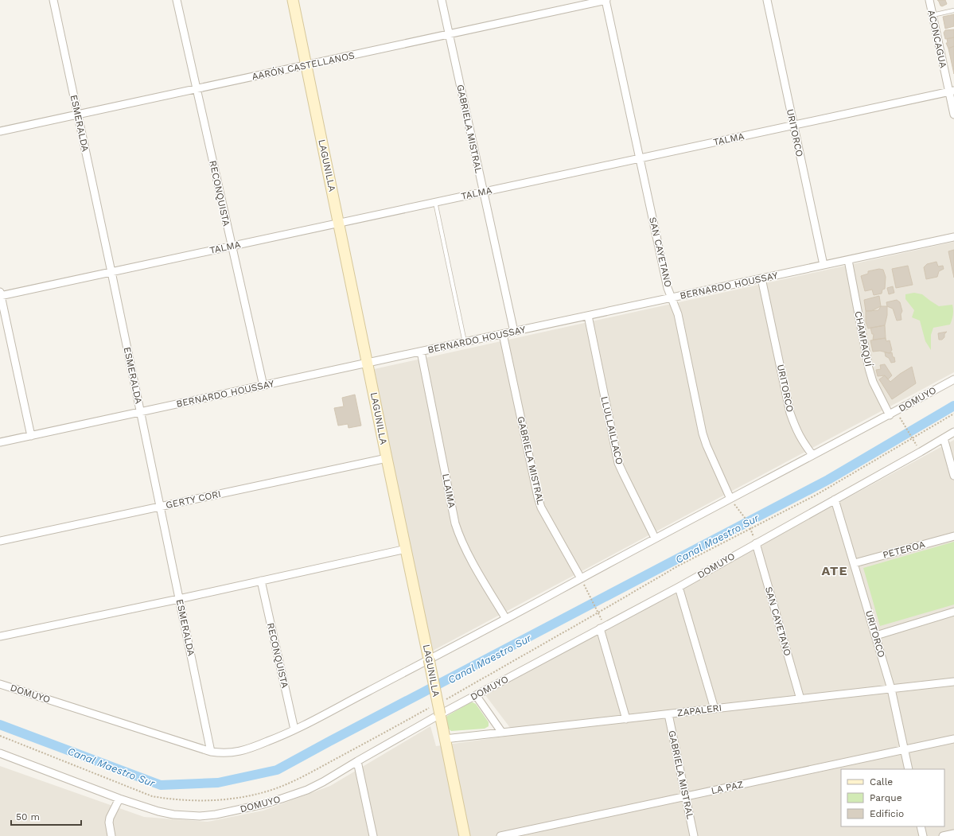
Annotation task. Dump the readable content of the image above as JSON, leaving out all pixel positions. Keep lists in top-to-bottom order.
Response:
{
  "streets": {
    "main road": ["LAGUNILLA"],
    "street": [
      "ACONCAGUA",
      "AARÓN CASTELLANOS",
      "ESMERALDA",
      "GABRIELA MISTRAL",
      "URITORCO",
      "TALMA",
      "RECONQUISTA",
      "SAN CAYETANO",
      "BERNARDO HOUSSAY",
      "CHAMPAQUÍ",
      "DOMUYO",
      "LLULLAILLACO",
      "LLAIMA",
      "GERTY CORI",
      "PETEROA",
      "ZAPALERI",
      "LA PAZ"
    ]
  },
  "crossings": [
    ["ACONCAGUA", "TALMA"],
    ["AARÓN CASTELLANOS", "ESMERALDA"],
    ["AARÓN CASTELLANOS", "GABRIELA MISTRAL"],
    ["AARÓN CASTELLANOS", "LAGUNILLA"],
    ["AARÓN CASTELLANOS", "RECONQUISTA"],
    ["AARÓN CASTELLANOS", "SAN CAYETANO"],
    ["ESMERALDA", "TALMA"],
    ["ESMERALDA", "BERNARDO HOUSSAY"],
    ["ESMERALDA", "DOMUYO"],
    ["ESMERALDA", "GERTY CORI"],
    ["GABRIELA MISTRAL", "TALMA"],
    ["GABRIELA MISTRAL", "BERNARDO HOUSSAY"],
    ["GABRIELA MISTRAL", "DOMUYO"],
    ["GABRIELA MISTRAL", "ZAPALERI"],
    ["GABRIELA MISTRAL", "LA PAZ"],
    ["URITORCO", "TALMA"],
    ["URITORCO", "BERNARDO HOUSSAY"],
    ["URITORCO", "DOMUYO"],
    ["URITORCO", "PETEROA"],
    ["URITORCO", "ZAPALERI"],
    ["URITORCO", "LA PAZ"],
    ["TALMA", "LAGUNILLA"],
    ["TALMA", "RECONQUISTA"],
    ["TALMA", "SAN CAYETANO"],
    ["LAGUNILLA", "BERNARDO HOUSSAY"],
    ["LAGUNILLA", "DOMUYO"],
    ["LAGUNILLA", "GERTY CORI"],
    ["LAGUNILLA", "ZAPALERI"],
    ["RECONQUISTA", "BERNARDO HOUSSAY"],
    ["RECONQUISTA", "DOMUYO"],
    ["SAN CAYETANO", "BERNARDO HOUSSAY"],
    ["SAN CAYETANO", "DOMUYO"],
    ["SAN CAYETANO", "ZAPALERI"],
    ["BERNARDO HOUSSAY", "CHAMPAQUÍ"],
    ["BERNARDO HOUSSAY", "LLULLAILLACO"],
    ["BERNARDO HOUSSAY", "LLAIMA"],
    ["CHAMPAQUÍ", "DOMUYO"],
    ["DOMUYO", "LLULLAILLACO"],
    ["DOMUYO", "LLAIMA"]
  ],
  "districts": ["ATE"],
  "water": ["Canal Maestro Sur"],
  "legend": ["Calle", "Parque", "Edificio"],
  "scale_bar": "50 m"
}
